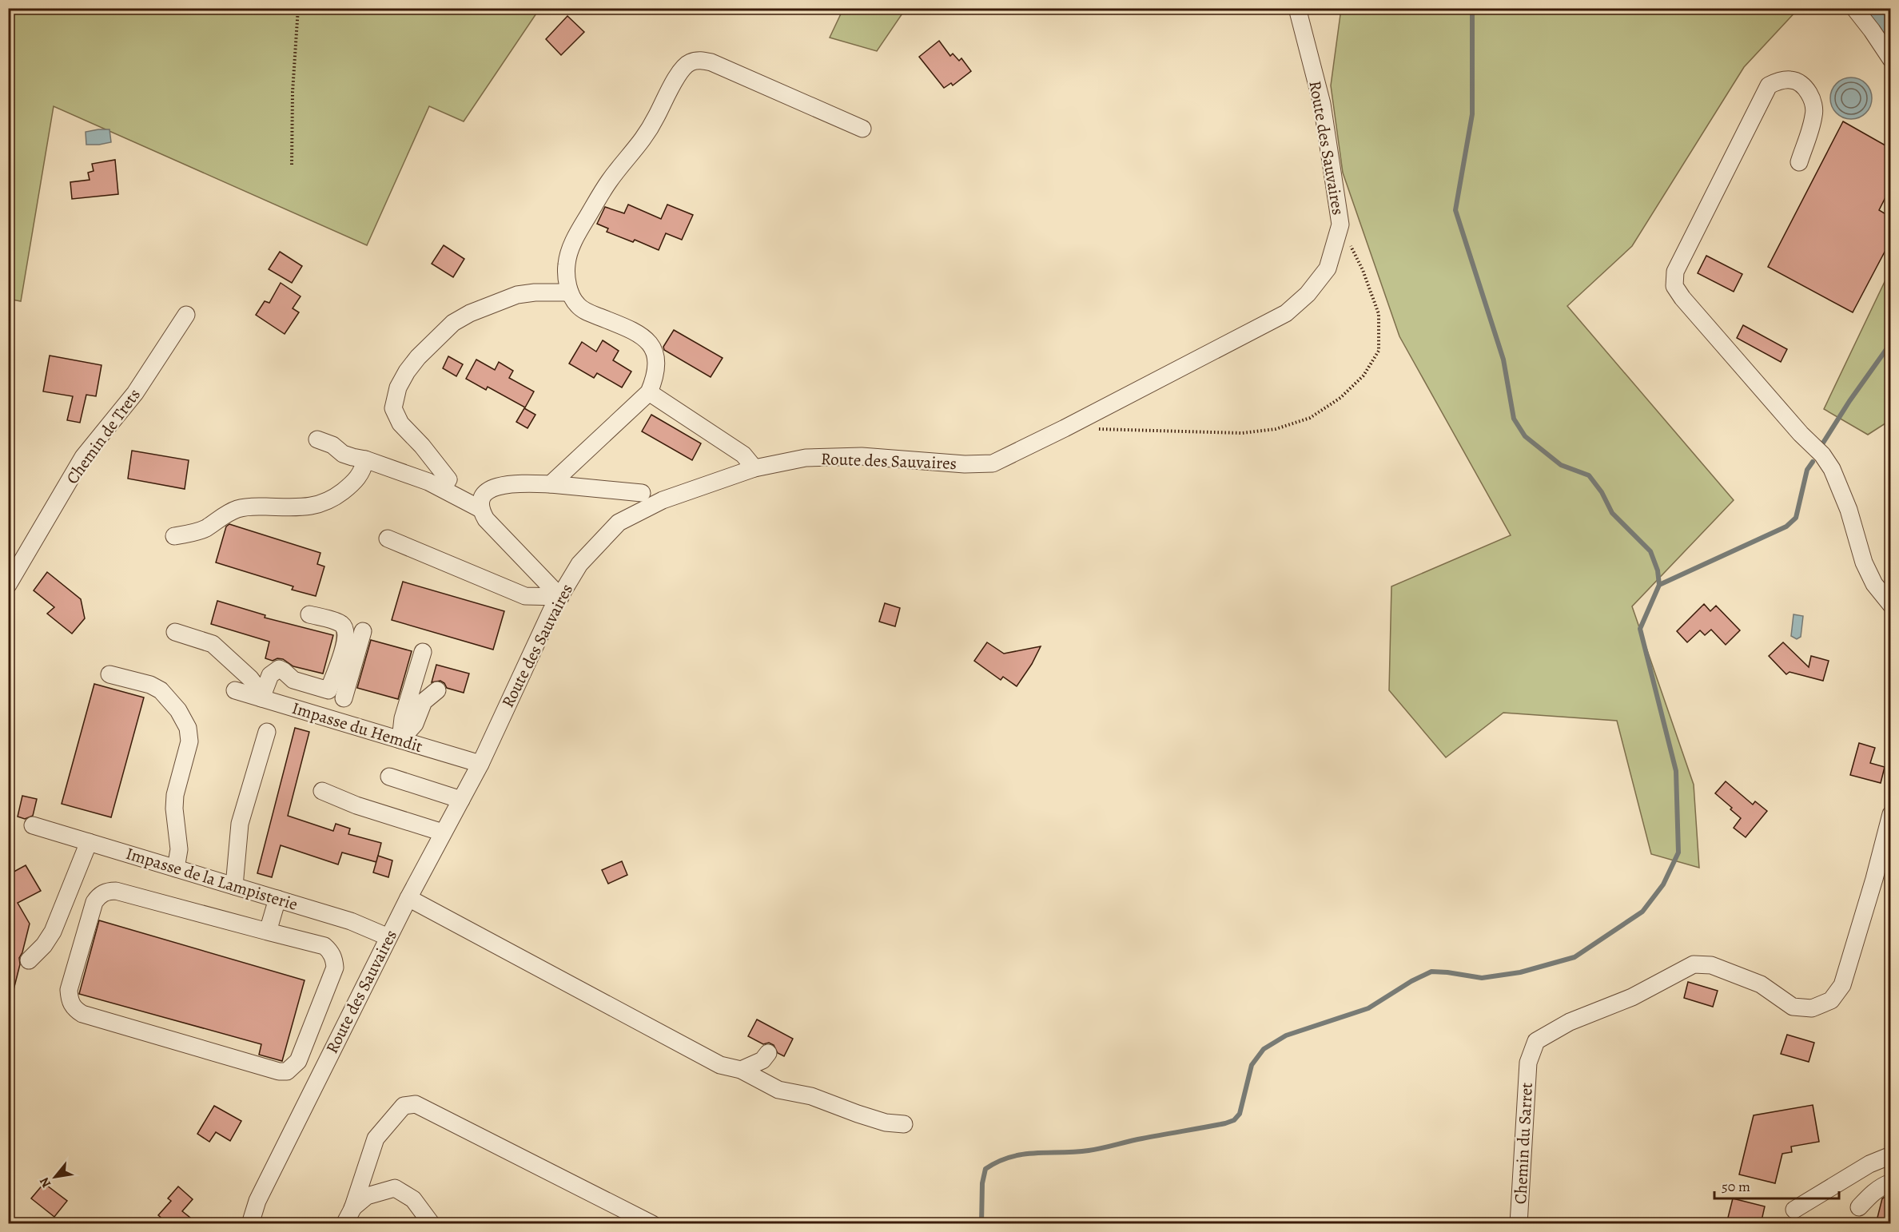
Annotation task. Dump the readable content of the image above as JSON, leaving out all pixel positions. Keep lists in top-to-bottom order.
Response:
{
  "streets": {
    "street": [
      "Route des Sauvaires",
      "Chemin de Trets",
      "Impasse du Hemdit",
      "Impasse de la Lampisterie",
      "Chemin du Sarret"
    ]
  },
  "crossings": [
    ["Route des Sauvaires", "Impasse du Hemdit"],
    ["Route des Sauvaires", "Impasse de la Lampisterie"]
  ],
  "scale_bar": "50 m",
  "north": "bottom left"
}
